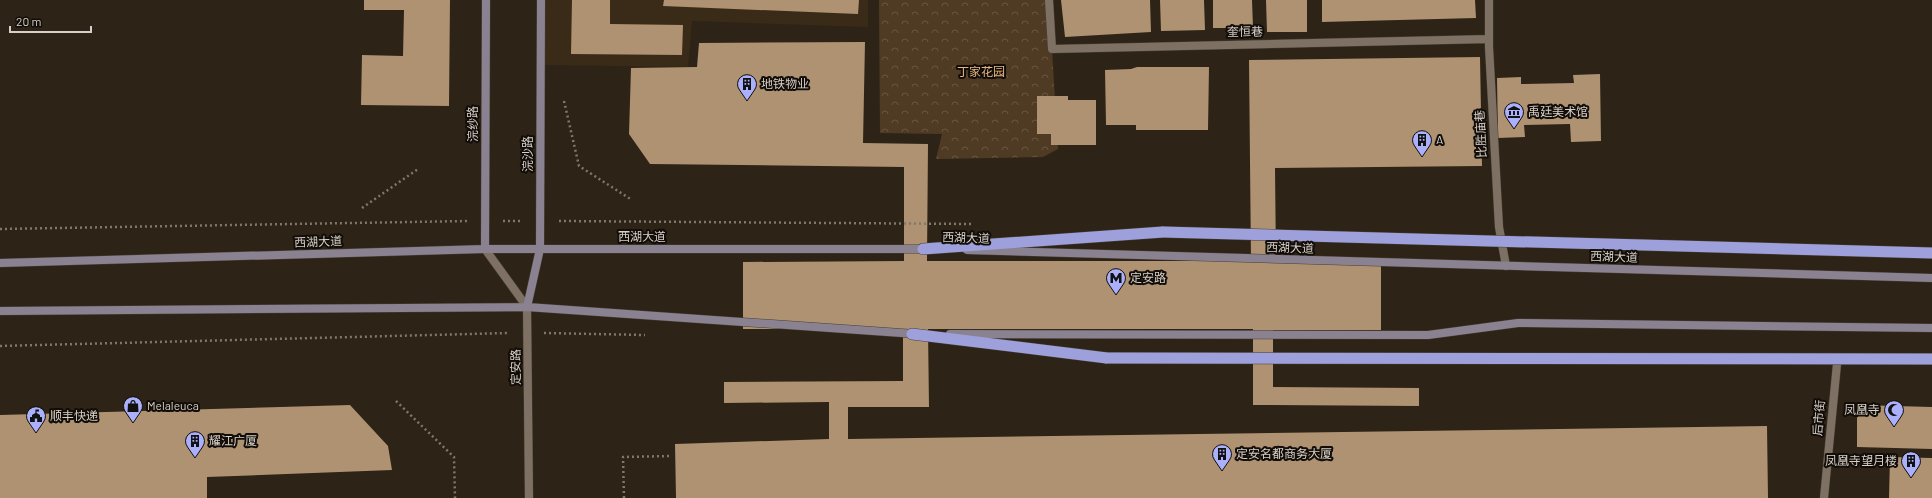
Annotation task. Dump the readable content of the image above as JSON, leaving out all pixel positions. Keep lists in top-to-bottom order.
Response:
{
  "streets": {
    "main road": ["浣纱路", "浣沙路", "西湖大道"],
    "street": [
      "奎恒巷",
      "比胜庙巷",
      "定安路",
      "后市街"
    ]
  },
  "crossings": [
    ["奎恒巷", "比胜庙巷"],
    ["浣纱路", "西湖大道"],
    ["比胜庙巷", "西湖大道"],
    ["浣沙路", "西湖大道"],
    ["浣沙路", "定安路"]
  ],
  "parks": ["丁家花园"],
  "places": {
    "building": [
      "地铁物业",
      "A",
      "耀江广厦",
      "定安名都商务大厦",
      "凤凰寺望月楼"
    ],
    "museum": ["禹廷美术馆"],
    "metro station": ["定安路"],
    "shop": ["Melaleuca"],
    "mosque": ["凤凰寺"],
    "public building": ["顺丰快递"]
  },
  "scale_bar": "20 m"
}
